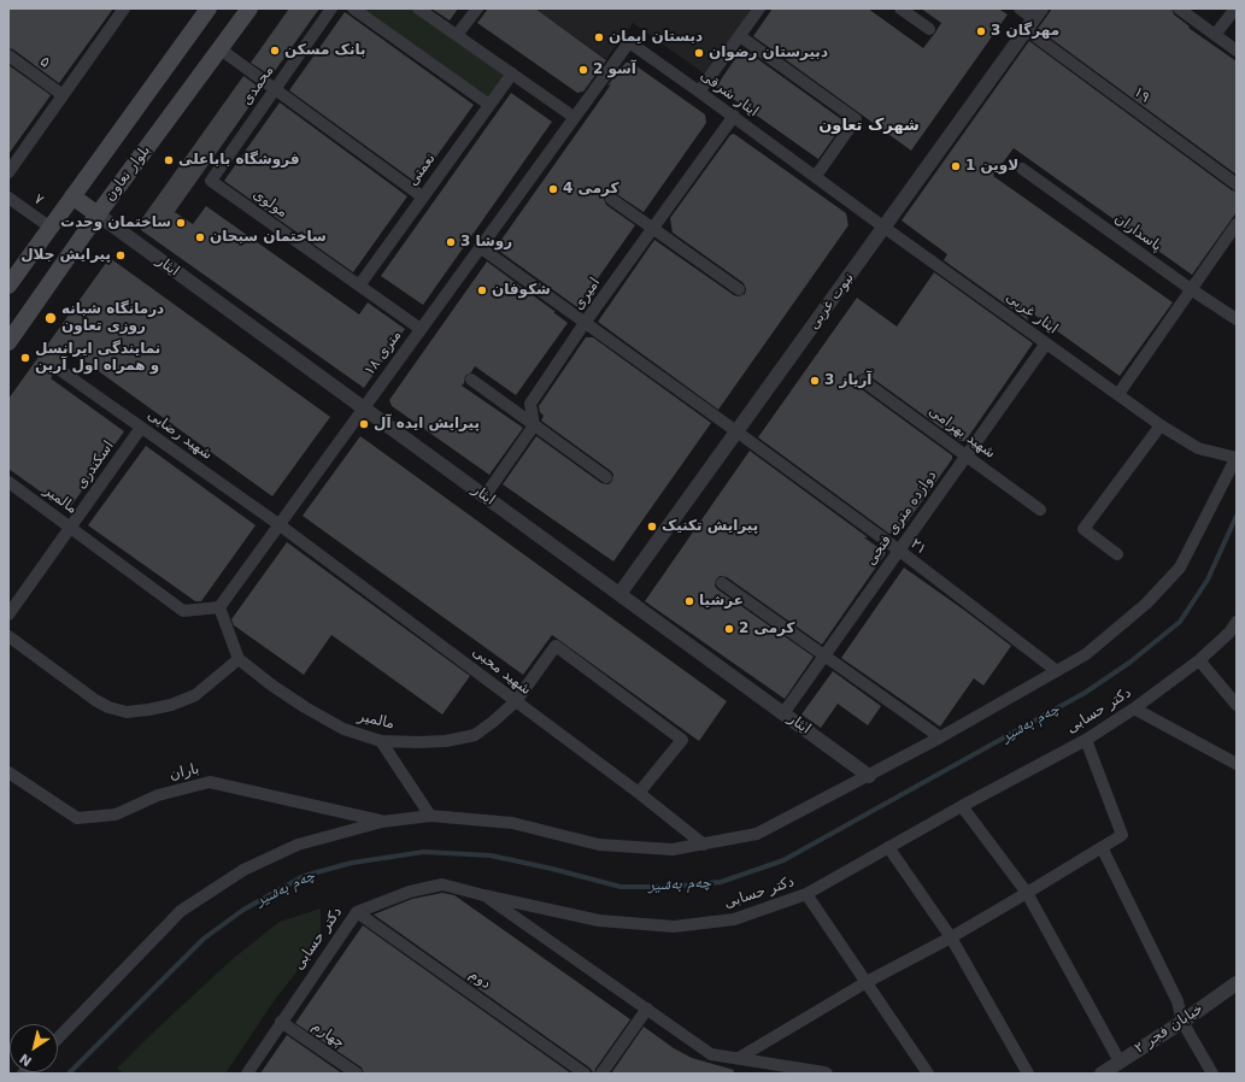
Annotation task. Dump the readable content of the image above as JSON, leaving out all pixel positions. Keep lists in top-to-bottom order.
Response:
{
  "streets": {
    "main road": ["بلوار تعاون"],
    "street": [
      "۵",
      "محمدی",
      "ایثار شرقی",
      "۱۹",
      "نعمتی",
      "۷",
      "مولوی",
      "پاسداران",
      "ایثار",
      "امیری",
      "نبوت غربی",
      "ایثار غربی",
      "۱۸ متری",
      "شهید بهرامی",
      "شهید رضایی",
      "اسکندری",
      "مالمیر",
      "دوازده متری فتحی",
      "۲۱",
      "شهید محبی",
      "دکتر حسابی",
      "باران",
      "دوم",
      "خیابان فجر ۲",
      "چهارم"
    ]
  },
  "crossings": [
    ["محمدی", "مولوی"],
    ["ایثار شرقی", "امیری"],
    ["ایثار شرقی", "نبوت غربی"],
    ["ایثار شرقی", "ایثار غربی"],
    ["ایثار شرقی", "۱۸ متری"],
    ["۱۹", "نبوت غربی"],
    ["نعمتی", "مولوی"],
    ["بلوار تعاون", "ایثار"],
    ["مولوی", "۱۸ متری"],
    ["ایثار", "نبوت غربی"],
    ["ایثار", "۱۸ متری"],
    ["ایثار", "دوازده متری فتحی"],
    ["امیری", "۲۱"],
    ["نبوت غربی", "ایثار غربی"],
    ["نبوت غربی", "۲۱"],
    ["ایثار غربی", "دوازده متری فتحی"],
    ["۱۸ متری", "شهید رضایی"],
    ["۱۸ متری", "مالمیر"],
    ["۱۸ متری", "۲۱"],
    ["۱۸ متری", "شهید محبی"],
    ["شهید بهرامی", "دوازده متری فتحی"],
    ["شهید رضایی", "اسکندری"],
    ["شهید رضایی", "شهید محبی"],
    ["اسکندری", "مالمیر"],
    ["مالمیر", "شهید محبی"],
    ["دوازده متری فتحی", "۲۱"],
    ["دکتر حسابی", "دوم"],
    ["دکتر حسابی", "چهارم"]
  ],
  "districts": ["شهرک تعاون"],
  "water": ["چەم بەشیر"],
  "places": [
    "مهرگان 3",
    "دبستان ایمان",
    "بانک مسکن",
    "دبیرستان رضوان",
    "آسو 2",
    "فروشگاه باباعلی",
    "لاوین 1",
    "کرمی 4",
    "ساختمان وحدت",
    "ساختمان سبحان",
    "روشا 3",
    "پیرایش جلال",
    "شکوفان",
    "درمانگاه شبانه روزی تعاون",
    "نمایندگی ایرانسل و همراه اول آرین",
    "آریاز 3",
    "پیرایش ایده آل",
    "پیرایش تکنیک",
    "عرشیا",
    "کرمی 2"
  ],
  "north": "bottom left"
}
